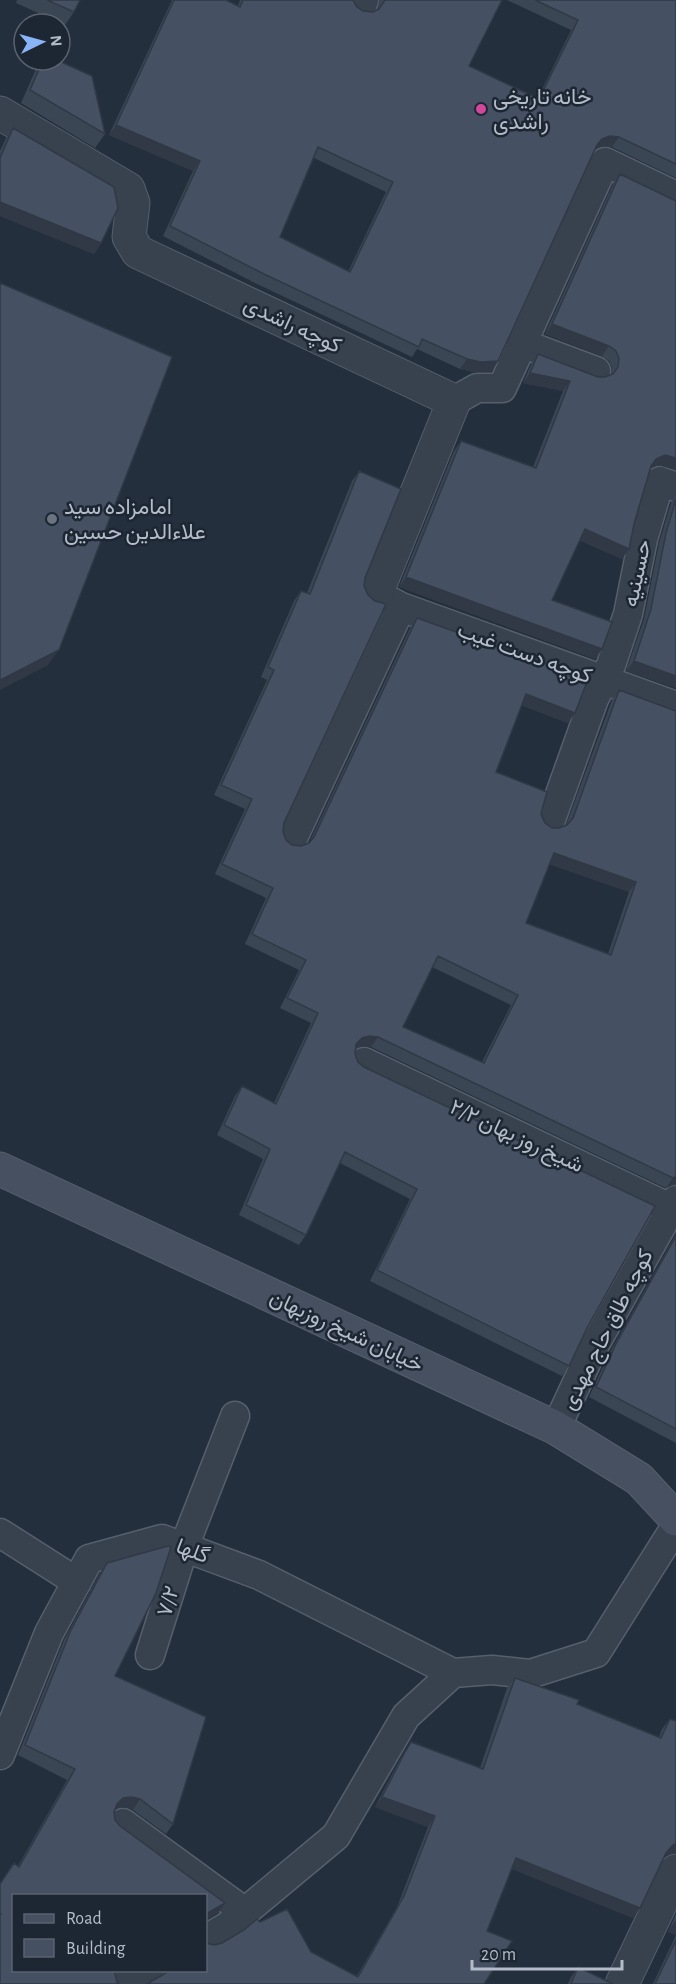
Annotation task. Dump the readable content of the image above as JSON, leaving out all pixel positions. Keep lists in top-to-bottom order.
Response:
{
  "streets": {
    "street": ["کوچه راشدی", "خیابان شیخ روزبهان"],
    "lane": [
      "حسینیه",
      "کوچه دست غیب",
      "شیخ روز بهان ۲/۲",
      "کوچه طاق حاج مهدی",
      "گلها",
      "۷/۲"
    ]
  },
  "crossings": [
    ["حسینیه", "کوچه دست غیب"],
    ["شیخ روز بهان ۲/۲", "کوچه طاق حاج مهدی"],
    ["کوچه طاق حاج مهدی", "خیابان شیخ روزبهان"],
    ["گلها", "۷/۲"]
  ],
  "places": ["خانه تاریخی راشدی", "امامزاده سید علاءالدین حسین"],
  "legend": ["Road", "Building"],
  "scale_bar": "20 m",
  "north": "right"
}
